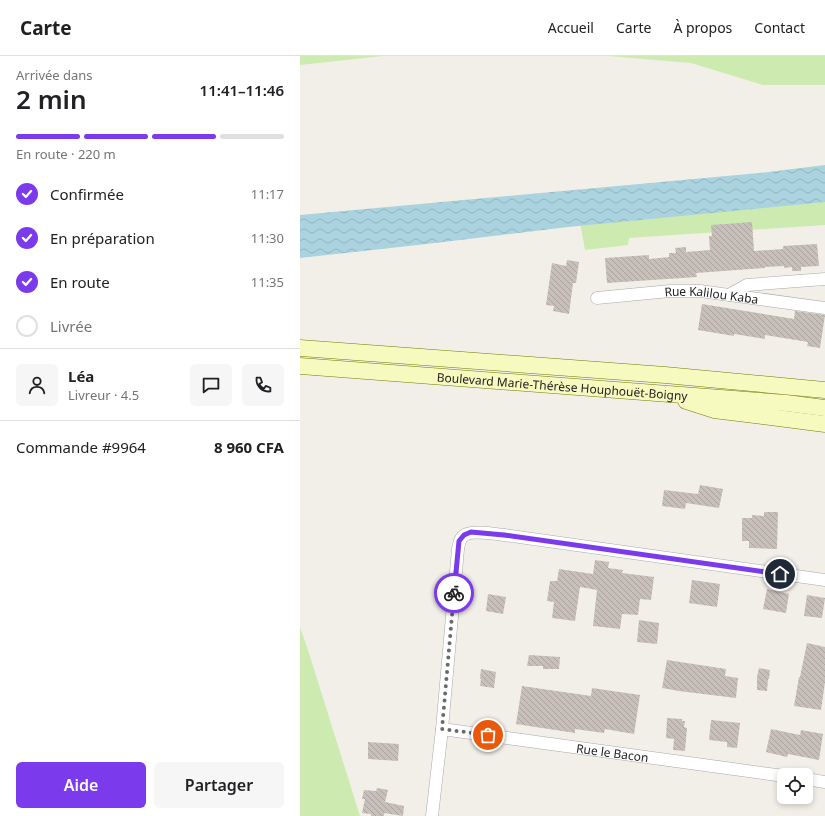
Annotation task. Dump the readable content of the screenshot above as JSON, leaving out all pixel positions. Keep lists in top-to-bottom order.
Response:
{
  "streets": {
    "main road": ["Boulevard Marie-Thérèse Houphouët-Boigny"],
    "street": ["Rue Kalilou Kaba", "Rue le Bacon"]
  },
  "page": {
    "header": "Carte",
    "nav": [
      "Accueil",
      "Carte",
      "À propos",
      "Contact"
    ],
    "heading": ["2 min", "Arrivée dans", "11:41–11:46"],
    "panel": [
      "Léa",
      "Livreur · 4.5",
      "Commande #9964",
      "8 960 CFA"
    ],
    "bar": "En route · 220 m",
    "list": [
      ["Confirmée", "11:17"],
      ["En préparation", "11:30"],
      ["En route", "11:35"],
      "Livrée"
    ],
    "buttons": ["Aide", "Partager"]
  }
}
